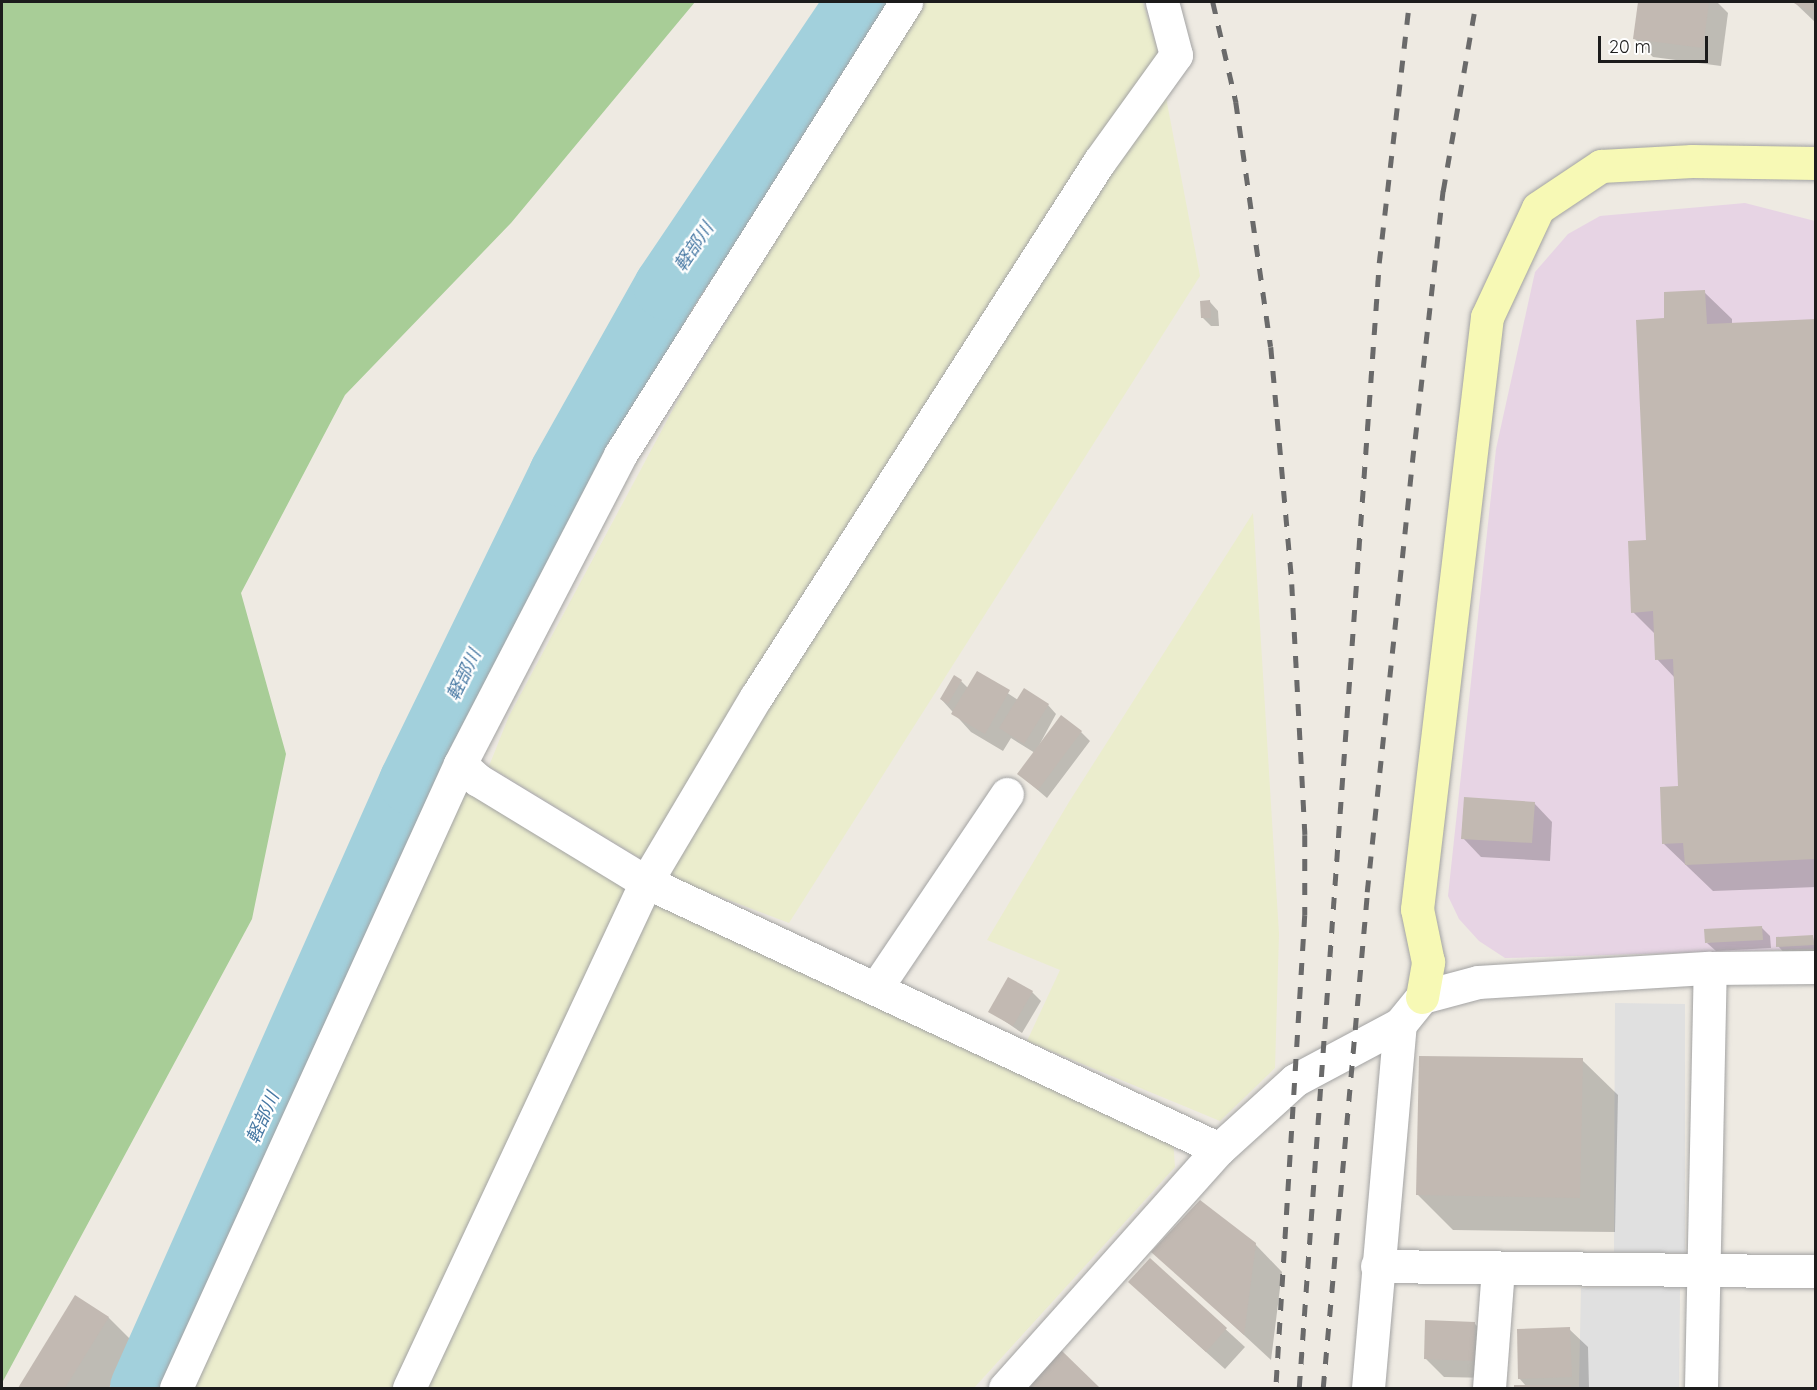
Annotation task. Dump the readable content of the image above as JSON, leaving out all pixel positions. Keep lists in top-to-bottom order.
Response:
{
  "water": ["軽部川"],
  "scale_bar": "20 m"
}
